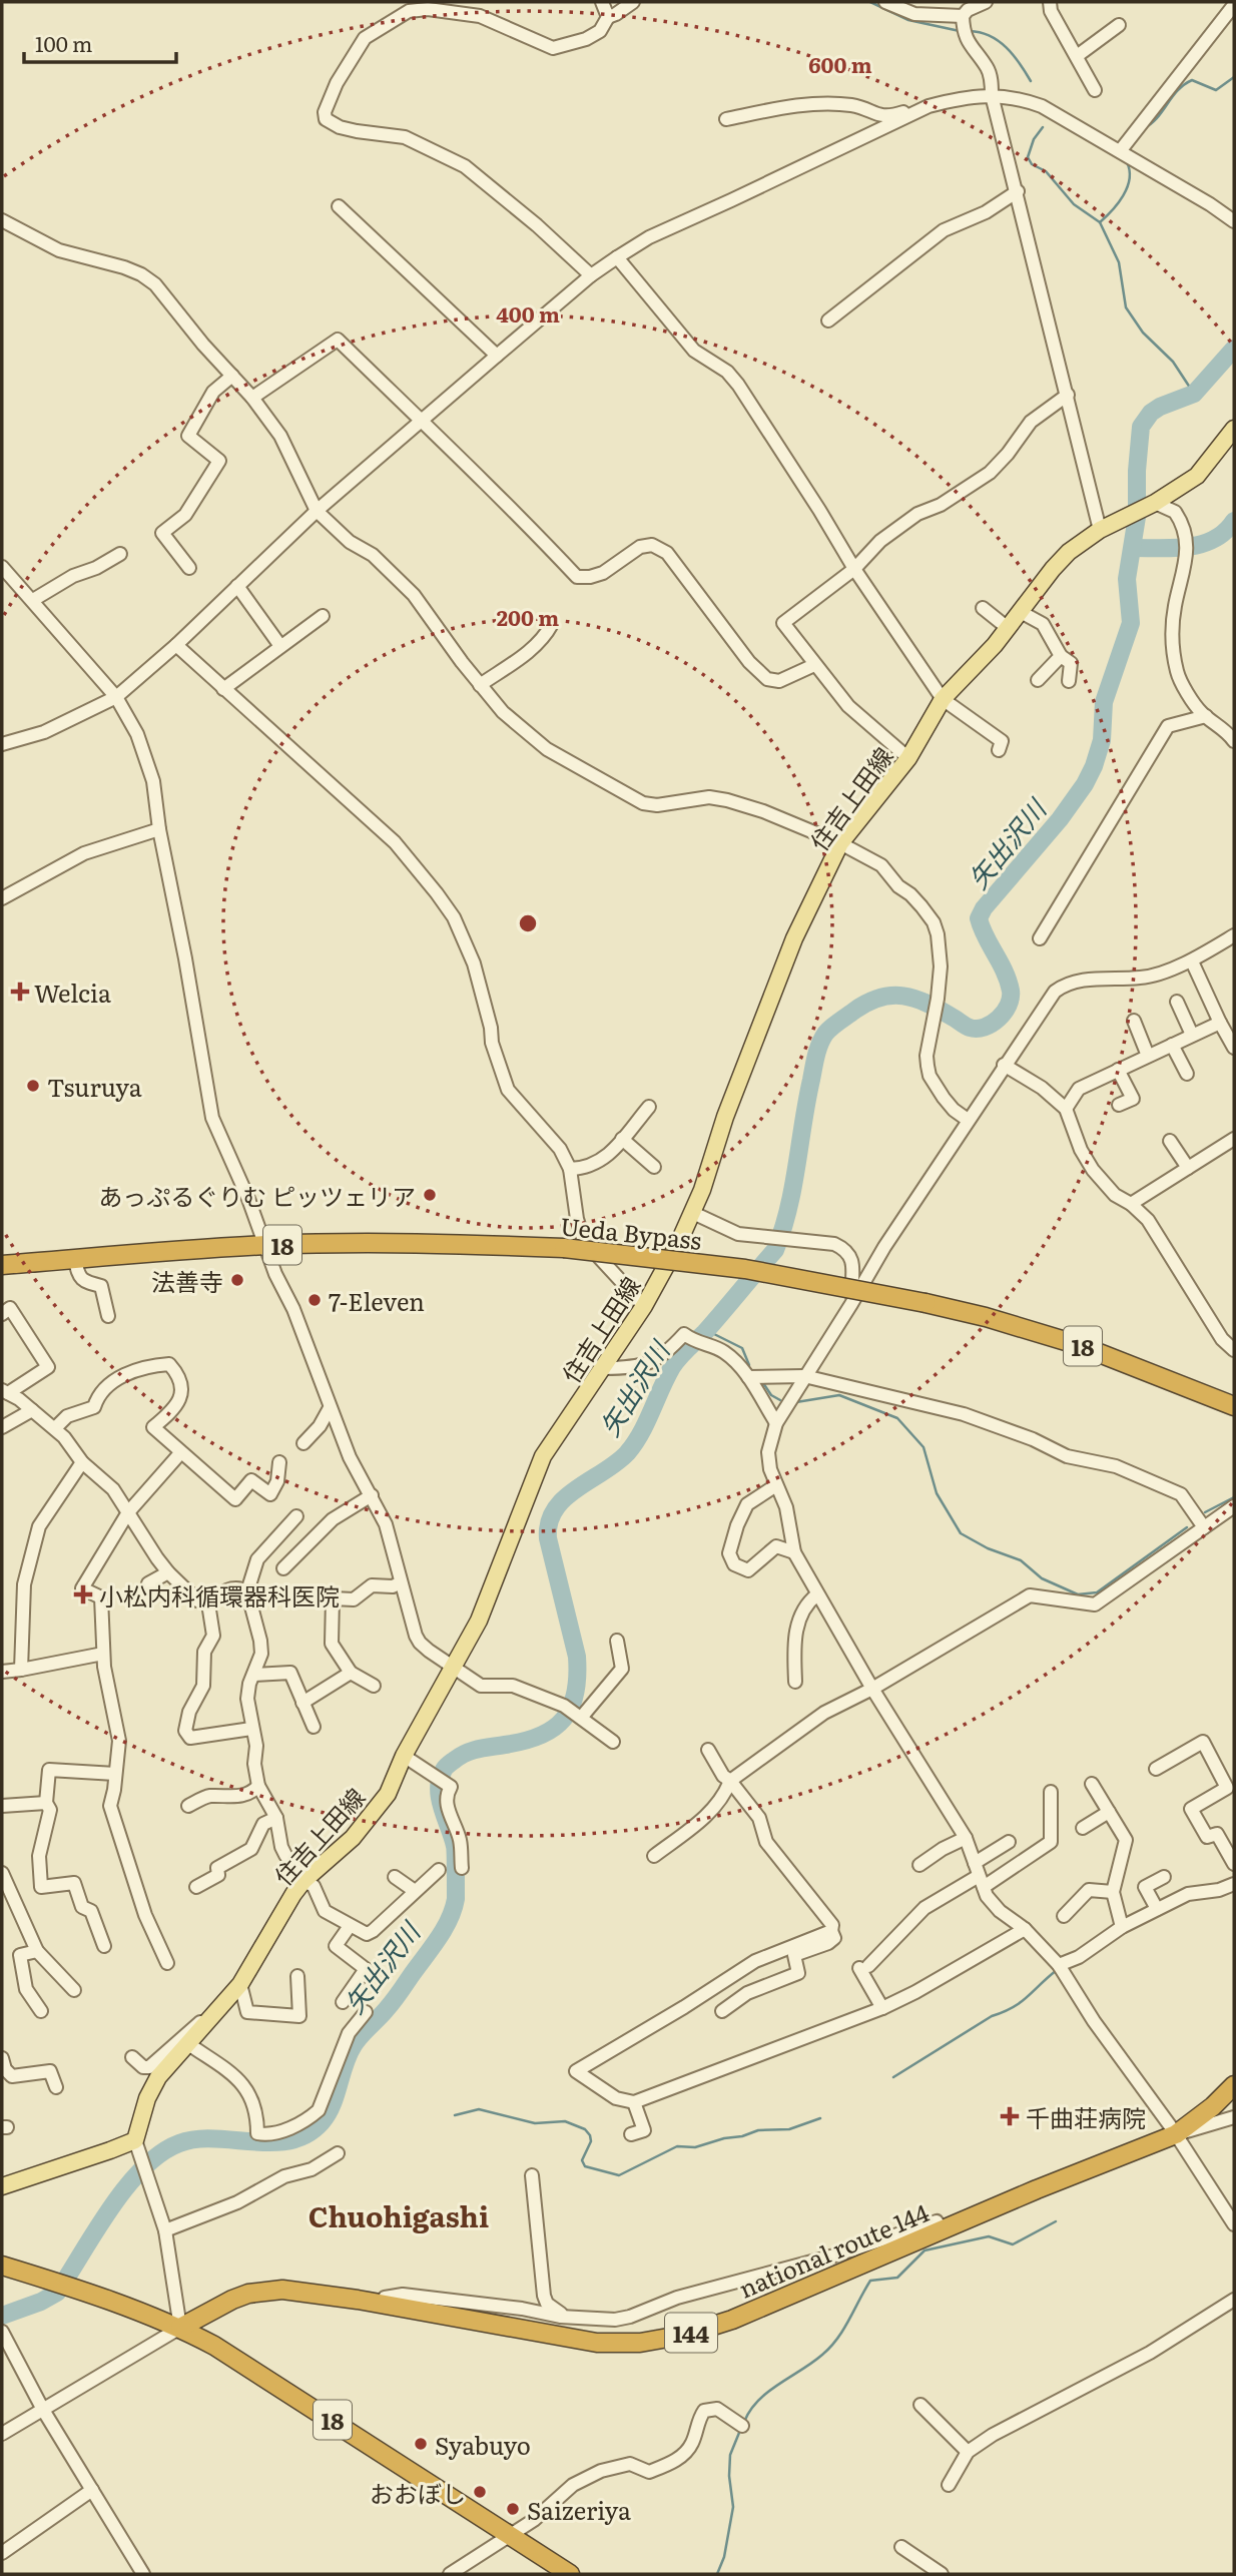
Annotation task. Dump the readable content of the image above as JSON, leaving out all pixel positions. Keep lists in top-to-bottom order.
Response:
{
  "streets": {
    "highway": [
      "Ueda Bypass",
      "18",
      "national route 144",
      "144"
    ],
    "main road": ["住吉上田線"]
  },
  "crossings": [
    ["18", "national route 144"]
  ],
  "districts": ["Chuohigashi"],
  "water": ["矢出沢川"],
  "places": {
    "health": ["Welcia", "小松内科循環器科医院", "千曲荘病院"],
    "other": [
      "Tsuruya",
      "あっぷるぐりむ ピッツェリア",
      "法善寺",
      "7-Eleven",
      "Syabuyo",
      "おおぼし",
      "Saizeriya"
    ]
  },
  "scale_bar": "100 m",
  "rings": ["600 m", "400 m", "200 m"]
}
